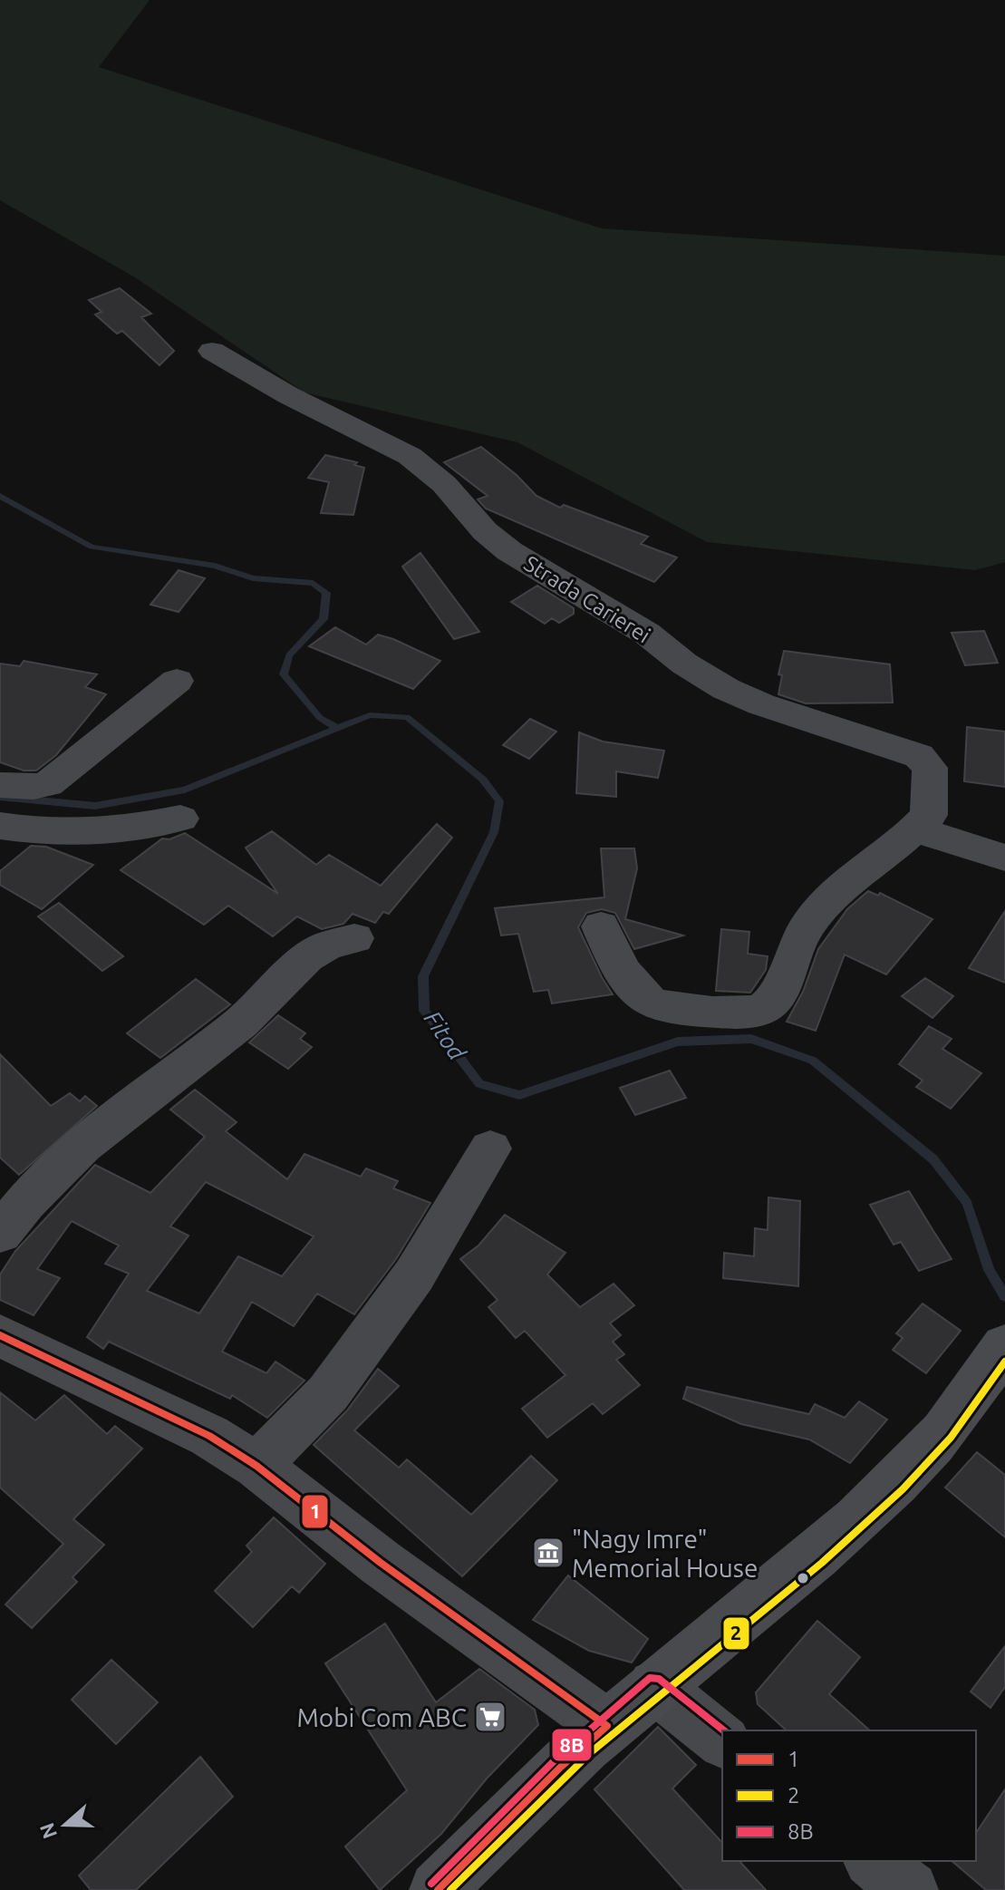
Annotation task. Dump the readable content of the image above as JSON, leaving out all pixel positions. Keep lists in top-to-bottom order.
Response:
{
  "streets": {
    "street": ["Strada Carierei"]
  },
  "water": ["Fitod"],
  "places": {
    "museum": ["\"Nagy Imre\" Memorial House"],
    "supermarket": ["Mobi Com ABC"]
  },
  "lines": ["transit line 1", "transit line 2", "transit line 8B"],
  "legend": ["1", "2", "8B"],
  "north": "left"
}
